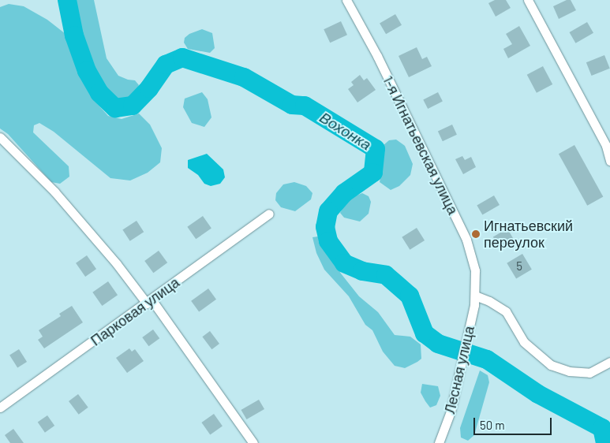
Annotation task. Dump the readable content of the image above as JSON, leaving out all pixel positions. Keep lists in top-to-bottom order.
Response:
{
  "streets": {
    "street": ["1-я Игнатьевская улица", "Парковая улица", "Лесная улица"]
  },
  "crossings": [
    ["1-я Игнатьевская улица", "Лесная улица"]
  ],
  "water": ["Вохонка"],
  "places": ["Игнатьевский переулок"],
  "house_numbers": ["5"],
  "scale_bar": "50 m"
}
